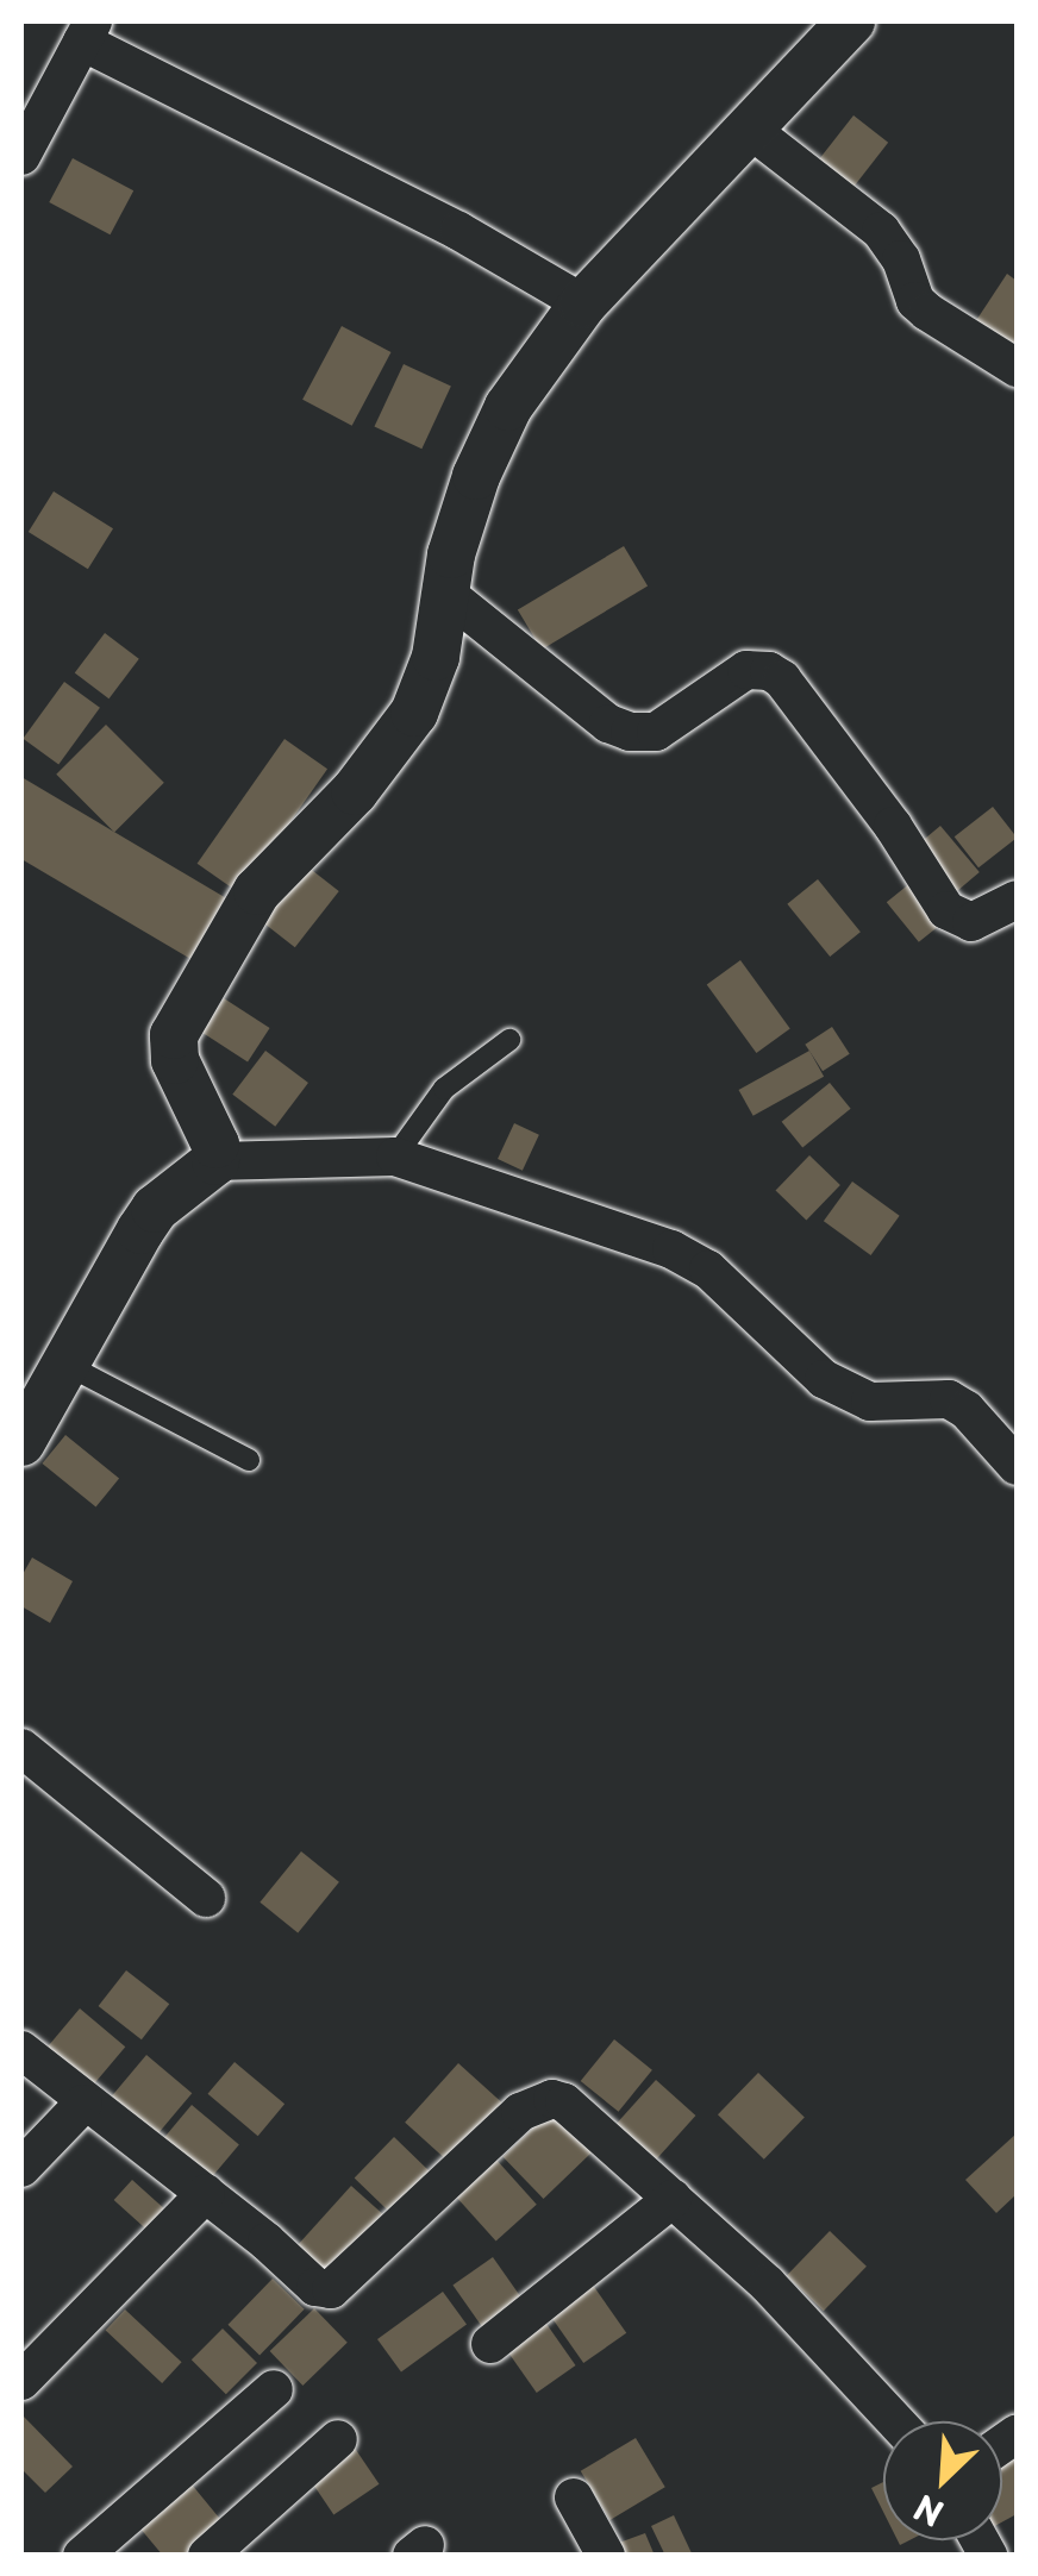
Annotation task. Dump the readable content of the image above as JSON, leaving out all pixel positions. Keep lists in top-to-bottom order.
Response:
{
  "north": "bottom left"
}
